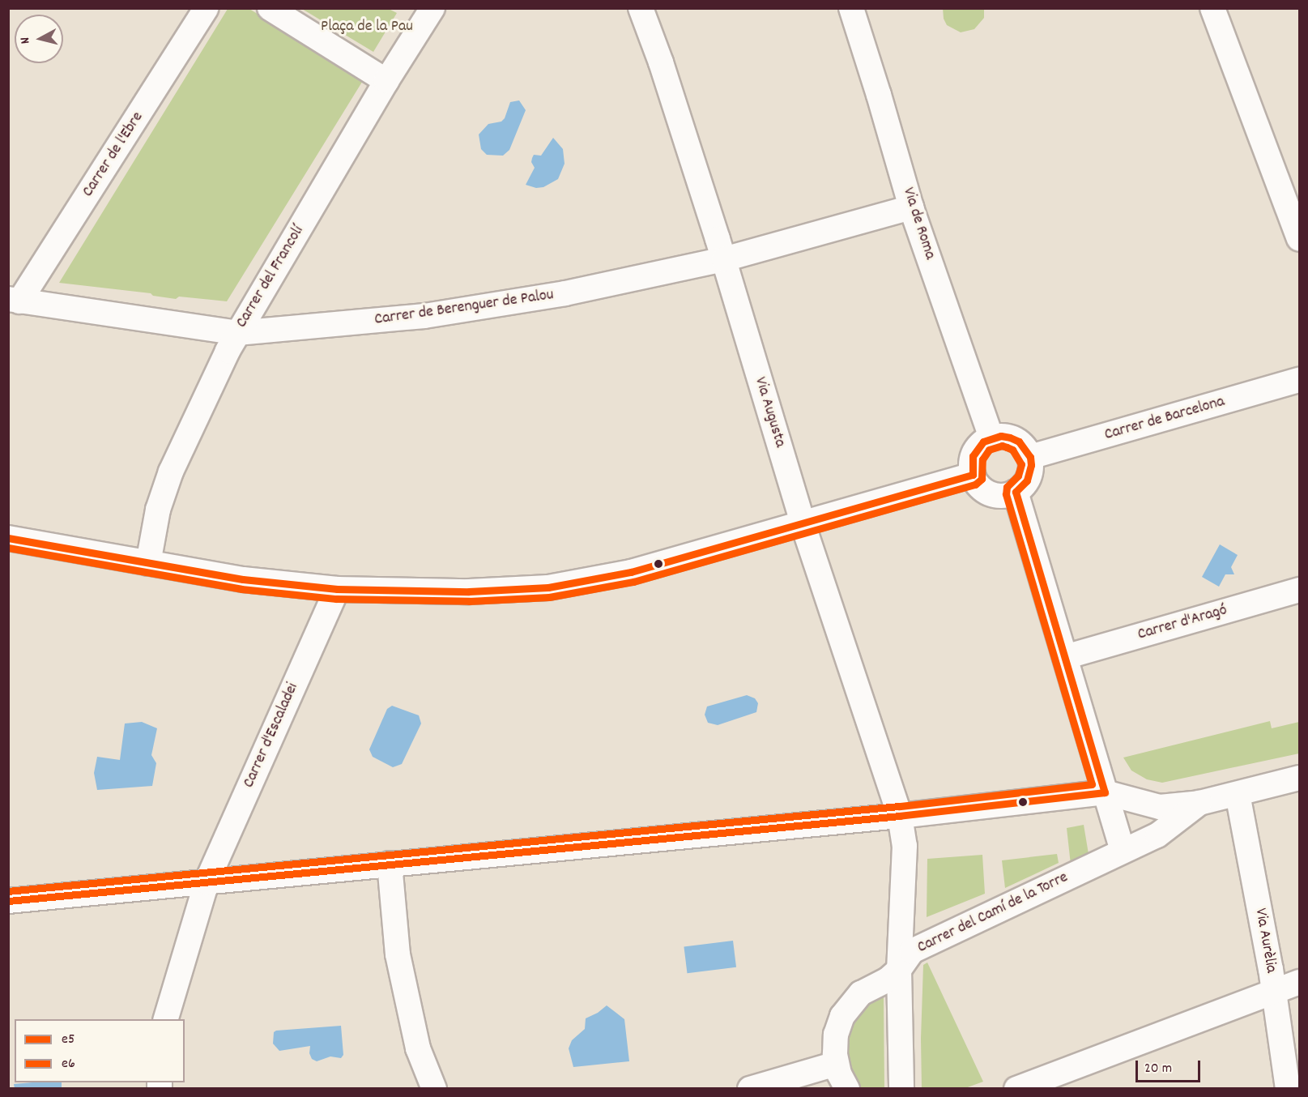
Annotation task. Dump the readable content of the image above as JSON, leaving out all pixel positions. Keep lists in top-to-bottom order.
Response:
{
  "streets": {
    "street": [
      "Carrer de l'Ebre",
      "Via de Roma",
      "Carrer del Francolí",
      "Carrer de Berenguer de Palou",
      "Via Augusta",
      "Carrer de Barcelona",
      "Carrer d'Aragó",
      "Carrer d'Escaladei",
      "Carrer del Camí de la Torre",
      "Via Aurèlia"
    ]
  },
  "crossings": [
    ["Carrer de l'Ebre", "Carrer de Berenguer de Palou"],
    ["Via de Roma", "Carrer de Berenguer de Palou"],
    ["Via de Roma", "Carrer de Barcelona"],
    ["Carrer del Francolí", "Carrer de Berenguer de Palou"],
    ["Carrer de Berenguer de Palou", "Via Augusta"],
    ["Via Augusta", "Carrer del Camí de la Torre"]
  ],
  "parks": ["Plaça de la Pau"],
  "lines": ["transit line e5", "transit line e6"],
  "legend": ["e5", "e6"],
  "scale_bar": "20 m",
  "north": "left"
}
